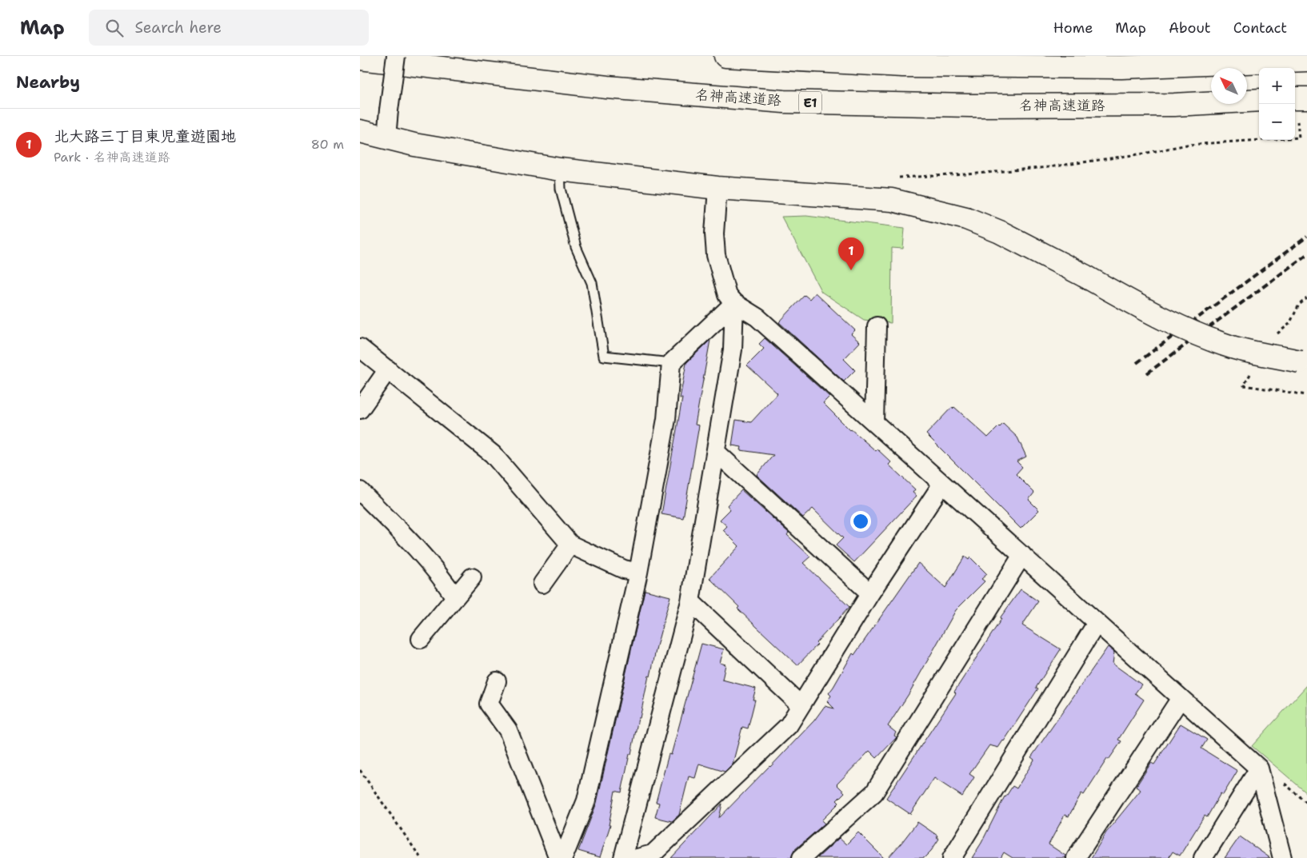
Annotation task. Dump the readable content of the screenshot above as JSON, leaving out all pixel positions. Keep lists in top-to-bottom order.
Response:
{
  "streets": {
    "main road": ["名神高速道路", "E1"]
  },
  "north": "top left",
  "page": {
    "header": "Map",
    "search": "Search here",
    "nav": [
      "Home",
      "Map",
      "About",
      "Contact"
    ],
    "heading": "Nearby",
    "map_buttons": ["+", "−"],
    "list": [
      {
        "mark": "1",
        "name": "北大路三丁目東児童遊園地",
        "note": "Park · 名神高速道路",
        "value": "80 m"
      }
    ],
    "pins": "1"
  }
}
